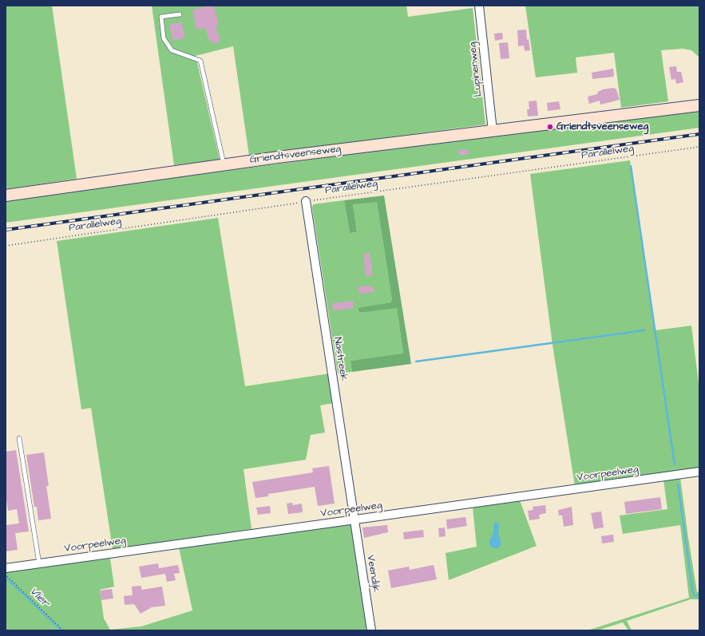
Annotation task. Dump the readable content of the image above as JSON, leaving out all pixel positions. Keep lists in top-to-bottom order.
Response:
{
  "streets": {
    "street": [
      "Lupinenweg",
      "Griendtsveenseweg",
      "Nastreek",
      "Voorpeelweg",
      "Veendijk"
    ],
    "path": ["Parallelweg"]
  },
  "crossings": [
    ["Lupinenweg", "Griendtsveenseweg"],
    ["Parallelweg", "Nastreek"],
    ["Nastreek", "Voorpeelweg"],
    ["Nastreek", "Veendijk"],
    ["Voorpeelweg", "Veendijk"]
  ],
  "water": ["Vlier"],
  "places": ["Griendtsveenseweg"]
}
